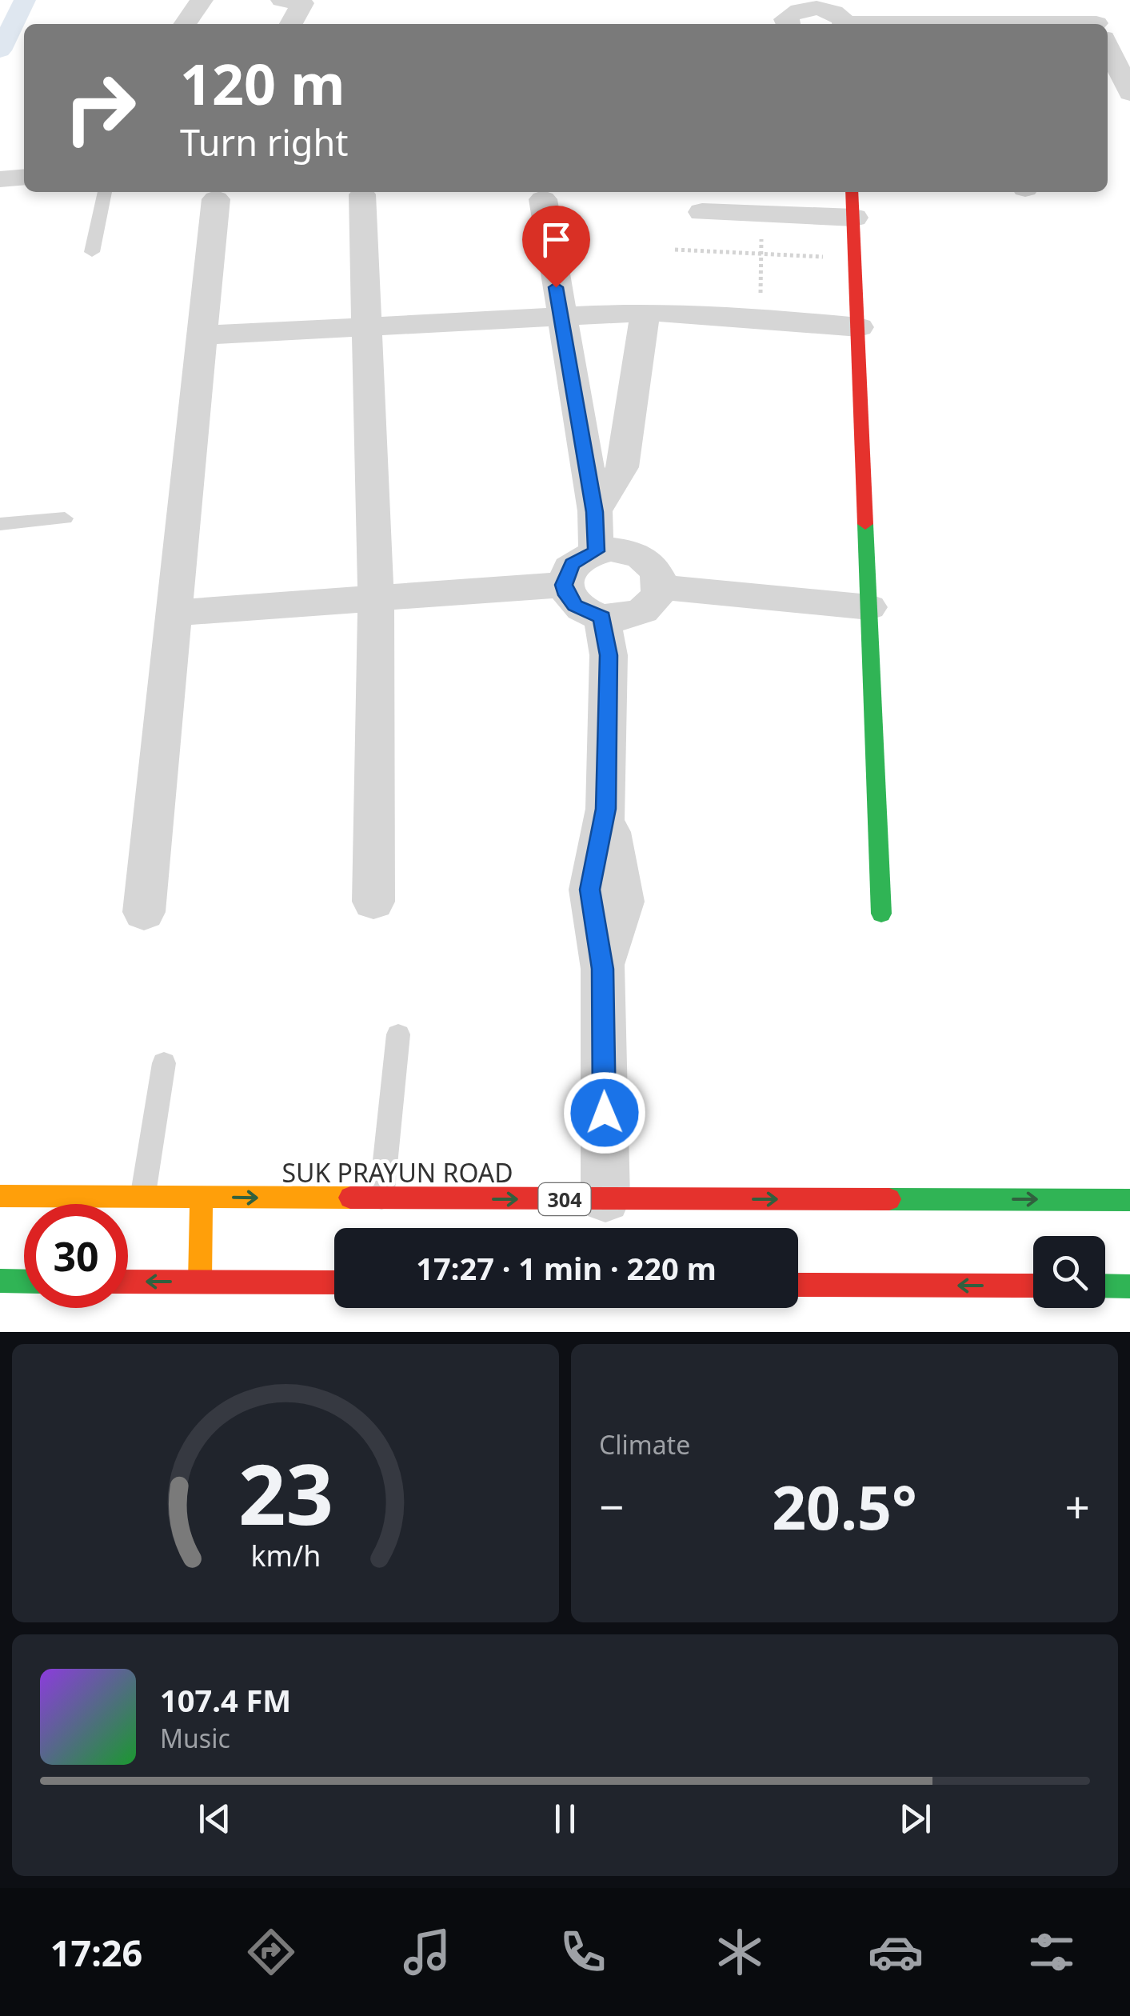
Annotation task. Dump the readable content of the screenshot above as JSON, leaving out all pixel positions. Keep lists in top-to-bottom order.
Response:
{
  "streets": {
    "main road": ["SUK PRAYUN ROAD", "304"]
  },
  "page": {
    "turn": ["120 m", "Turn right"],
    "limit": "30",
    "trip": "17:27 · 1 min · 220 m",
    "tile": "Climate",
    "heat": ["−", "20.5°", "+"],
    "song": ["107.4 FM", "Music"],
    "tabs": "17:26",
    "gauge": ["23", "km/h"]
  }
}
